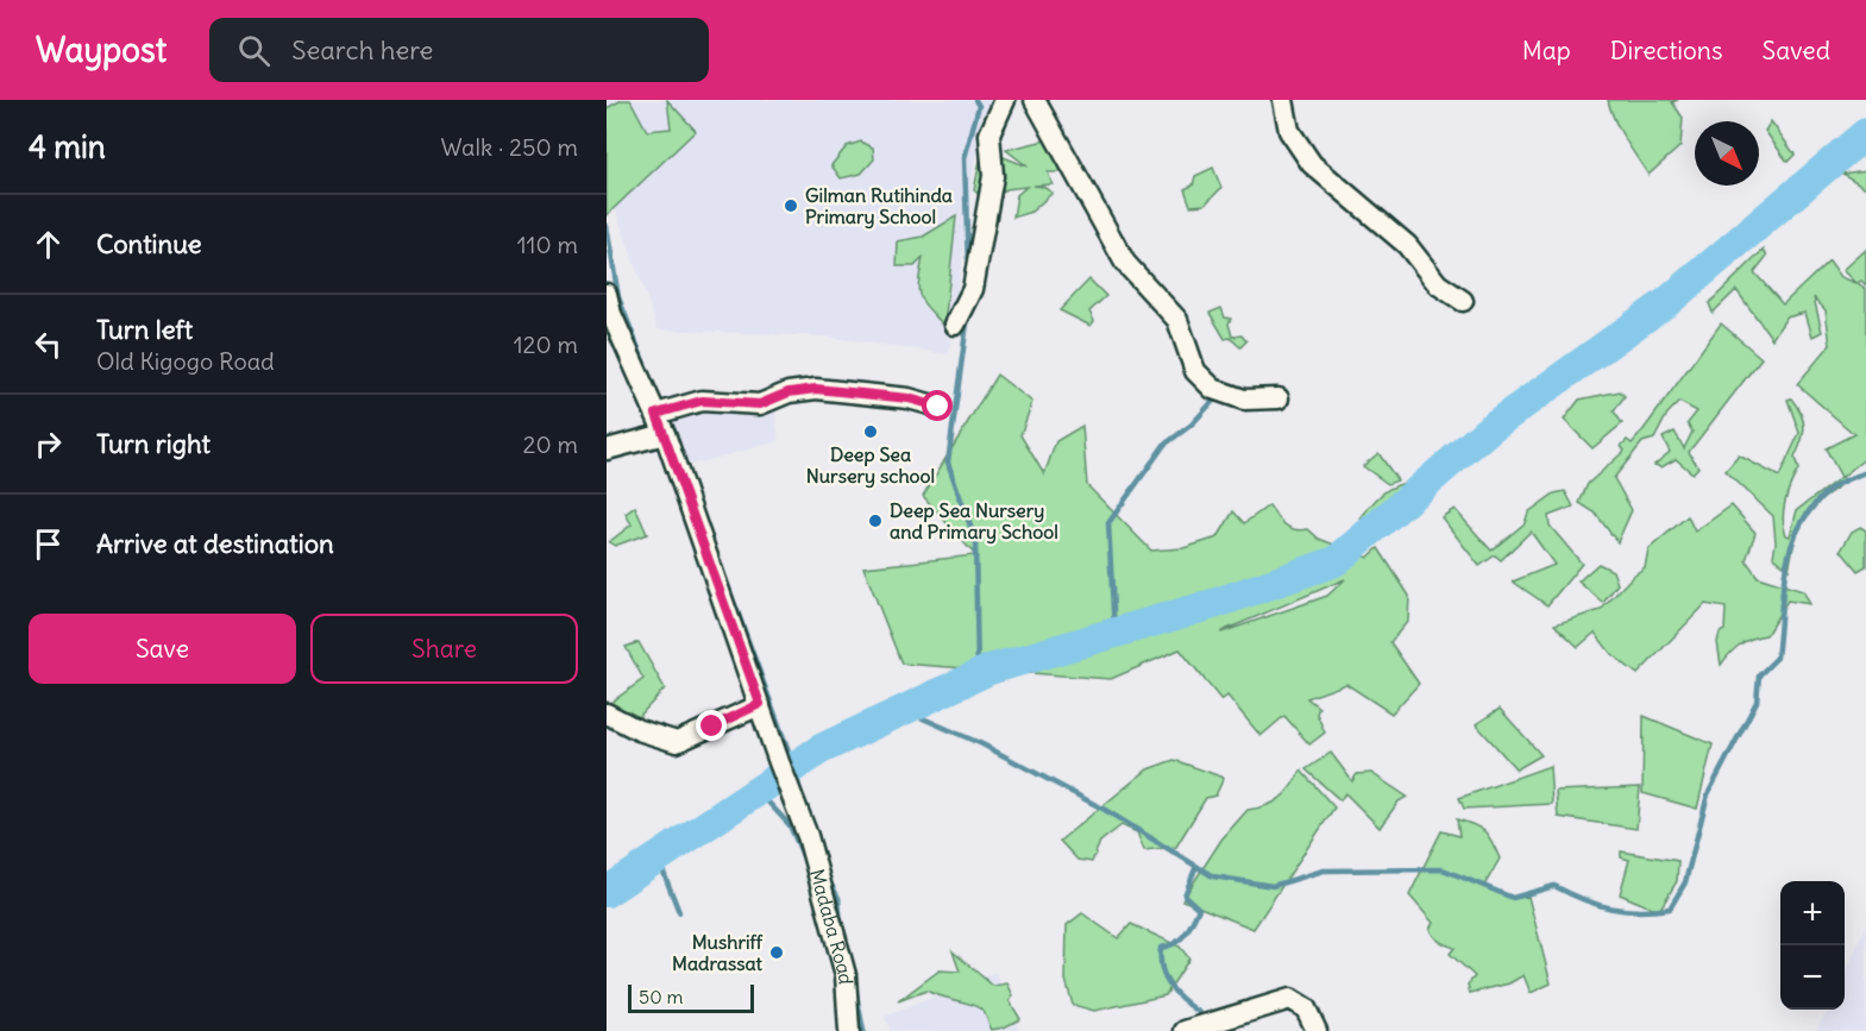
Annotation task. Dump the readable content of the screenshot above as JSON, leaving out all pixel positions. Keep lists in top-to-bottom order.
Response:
{
  "streets": {
    "street": ["Madaba Road"]
  },
  "places": [
    "Gilman Rutihinda Primary School",
    "Deep Sea Nursery school",
    "Deep Sea Nursery and Primary School",
    "Mushriff Madrassat"
  ],
  "scale_bar": "50 m",
  "north": "bottom right",
  "page": {
    "header": "Waypost",
    "search": "Search here",
    "nav": ["Map", "Directions", "Saved"],
    "heading": ["4 min", "Walk · 250 m"],
    "list": [
      ["Continue", "110 m"],
      ["Turn left", "Old Kigogo Road", "120 m"],
      ["Turn right", "20 m"],
      "Arrive at destination"
    ],
    "buttons": ["Save", "Share"],
    "map_buttons": ["+", "−"],
    "scale": "50 m"
  }
}
